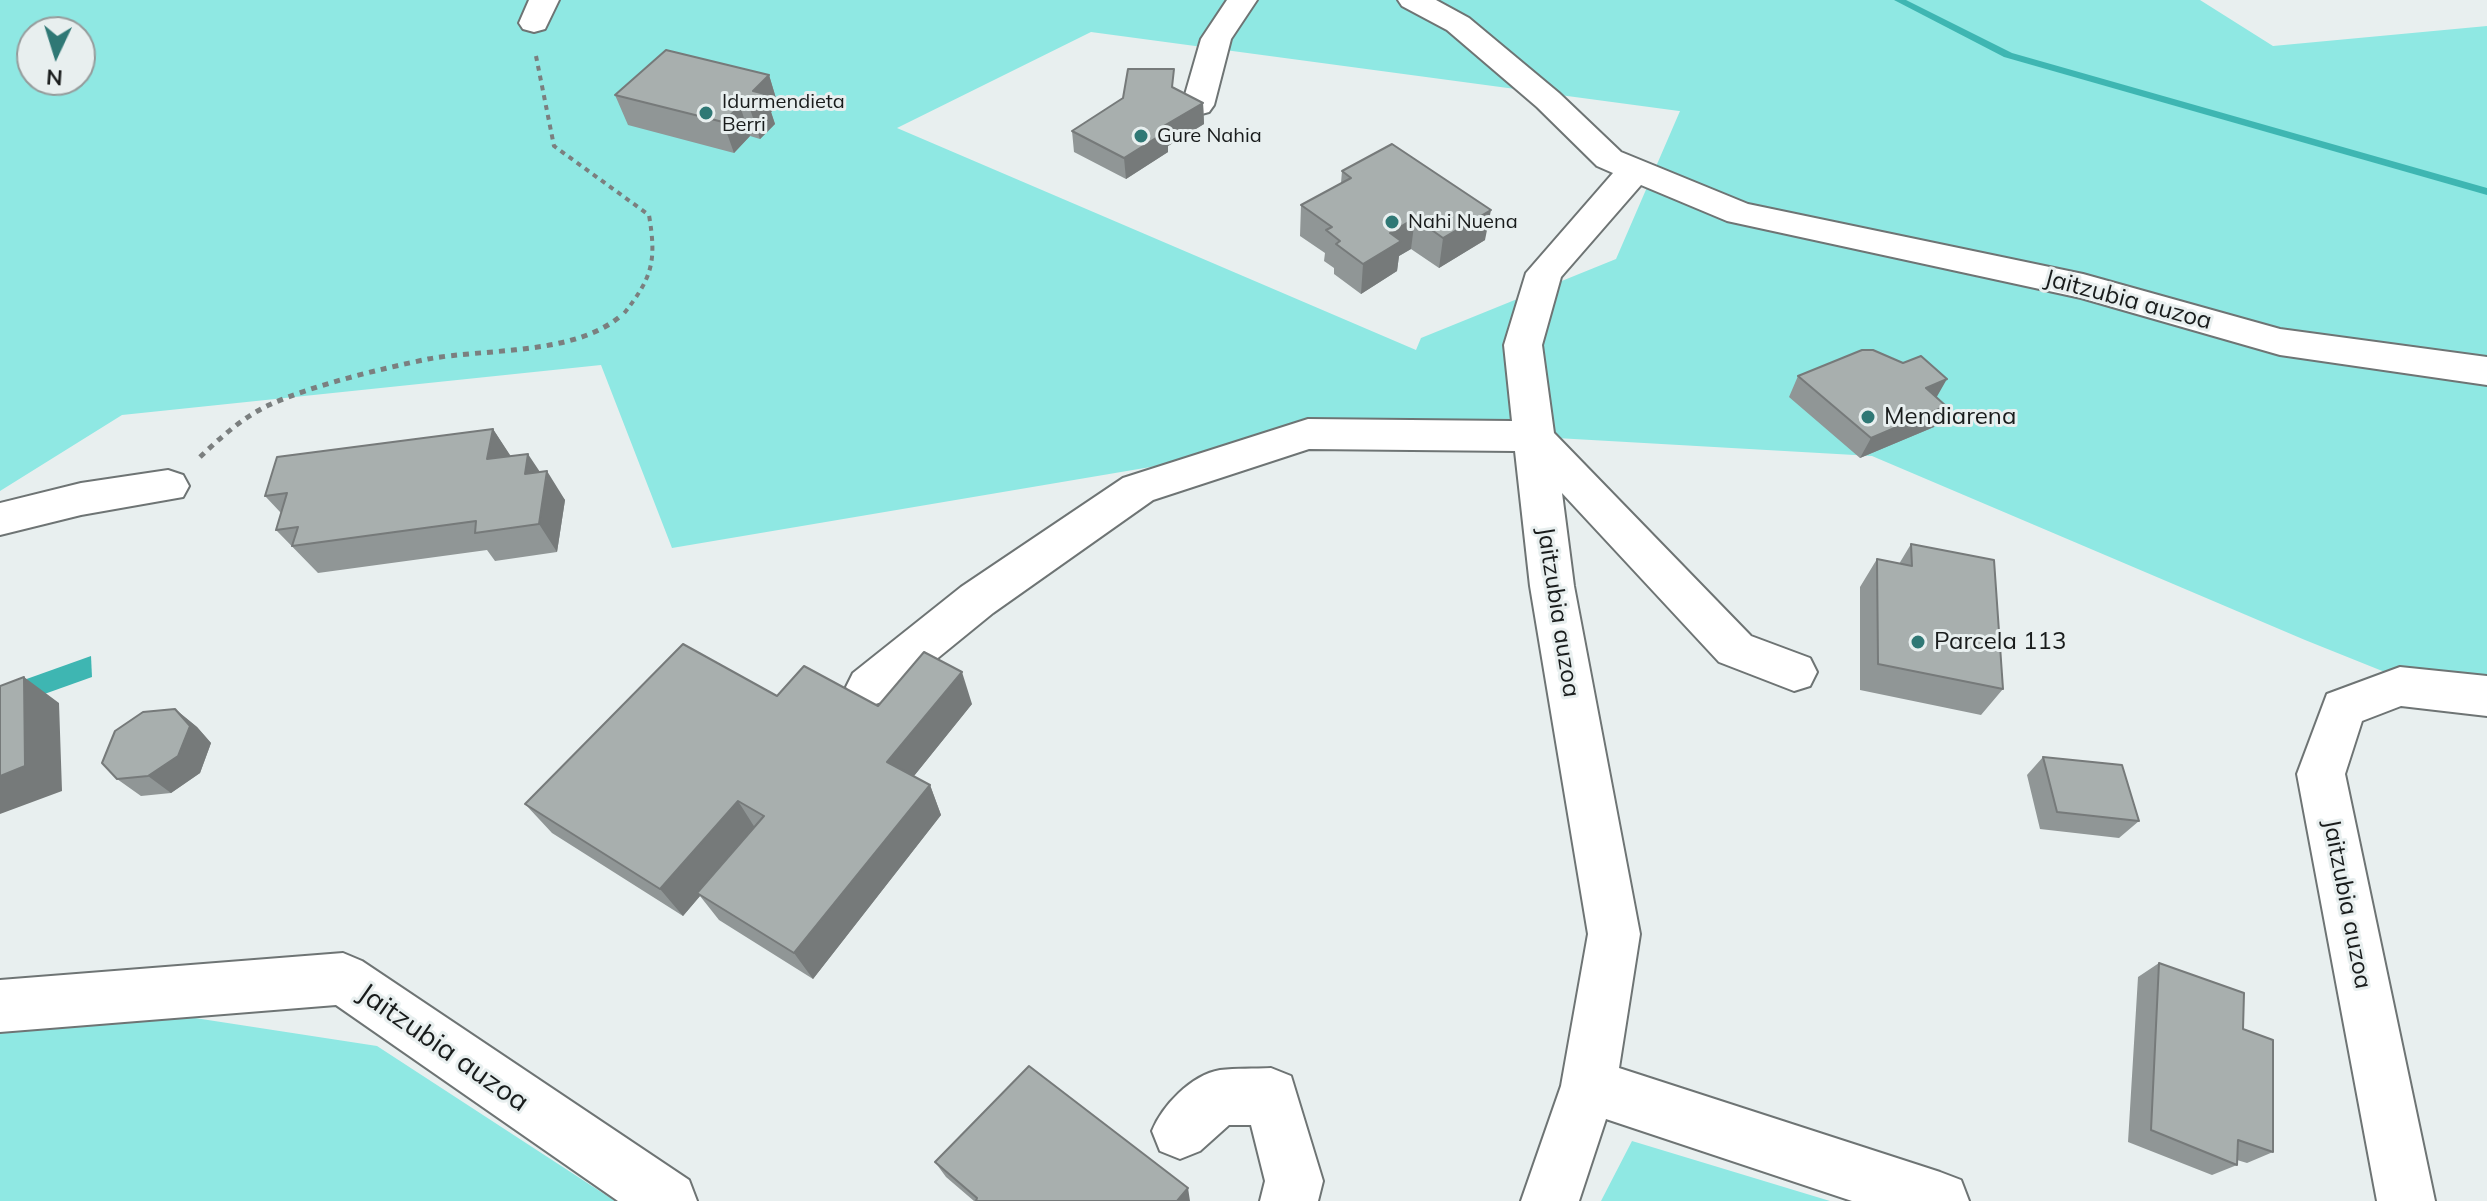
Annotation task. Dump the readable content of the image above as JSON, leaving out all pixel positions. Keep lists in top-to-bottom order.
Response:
{
  "streets": {
    "street": ["Jaitzubia auzoa"]
  },
  "places": [
    "Idurmendieta Berri",
    "Gure Nahia",
    "Nahi Nuena",
    "Mendiarena",
    "Parcela 113"
  ],
  "north": "bottom"
}
